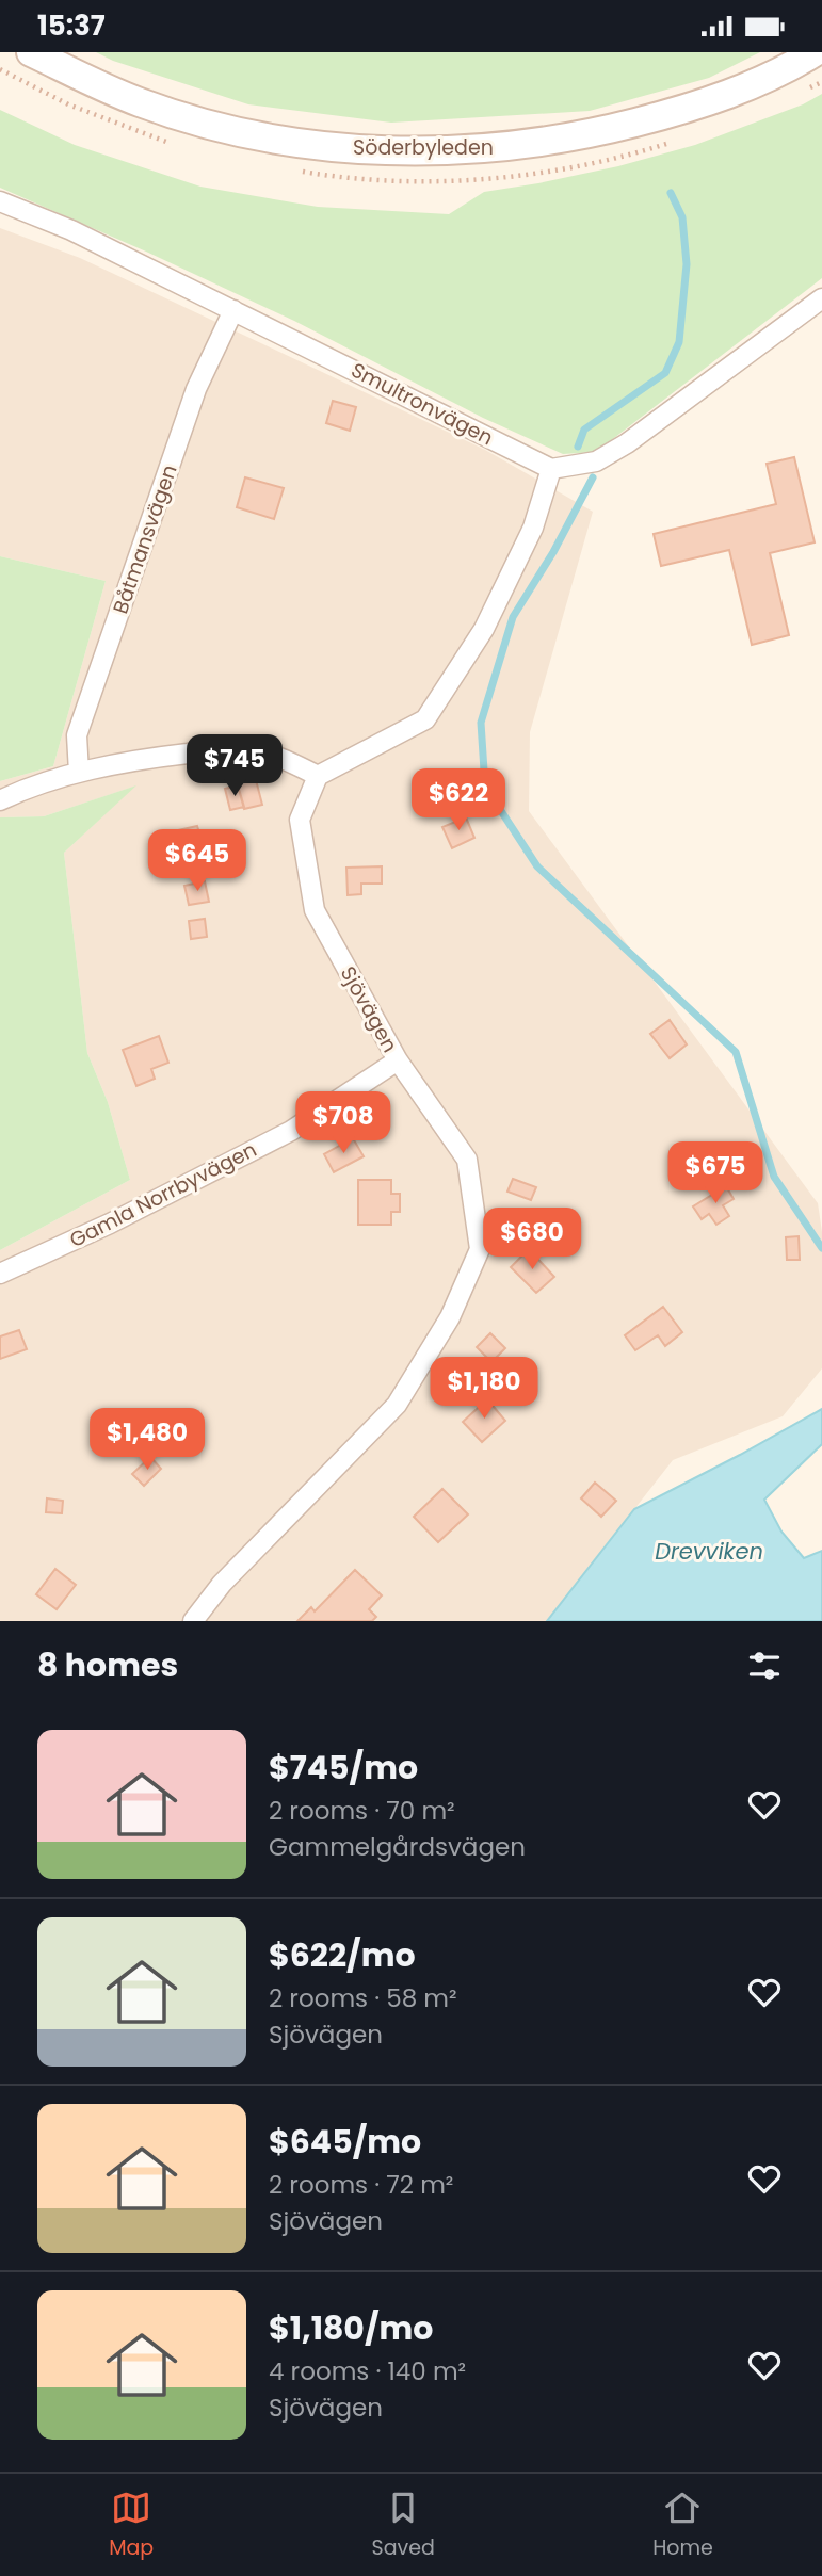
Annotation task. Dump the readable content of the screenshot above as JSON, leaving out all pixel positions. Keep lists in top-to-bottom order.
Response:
{
  "streets": {
    "street": [
      "Söderbyleden",
      "Smultronvägen",
      "Båtmansvägen",
      "Sjövägen",
      "Gamla Norrbyvägen"
    ]
  },
  "crossings": [
    ["Smultronvägen", "Båtmansvägen"],
    ["Sjövägen", "Gamla Norrbyvägen"]
  ],
  "water": ["Drevviken"],
  "page": {
    "status": "15:37",
    "price": [
      "$745",
      "$622",
      "$645",
      "$708",
      "$675",
      "$680",
      "$1,180",
      "$1,480"
    ],
    "heading": "8 homes",
    "list": [
      {
        "name": "$745/mo",
        "note": "2 rooms · 70 m² · Gammelgårdsvägen"
      },
      {
        "name": "$622/mo",
        "note": "2 rooms · 58 m² · Sjövägen"
      },
      {
        "name": "$645/mo",
        "note": "2 rooms · 72 m² · Sjövägen"
      },
      {
        "name": "$1,180/mo",
        "note": "4 rooms · 140 m² · Sjövägen"
      }
    ],
    "tabs": ["Map", "Saved", "Home"]
  }
}
